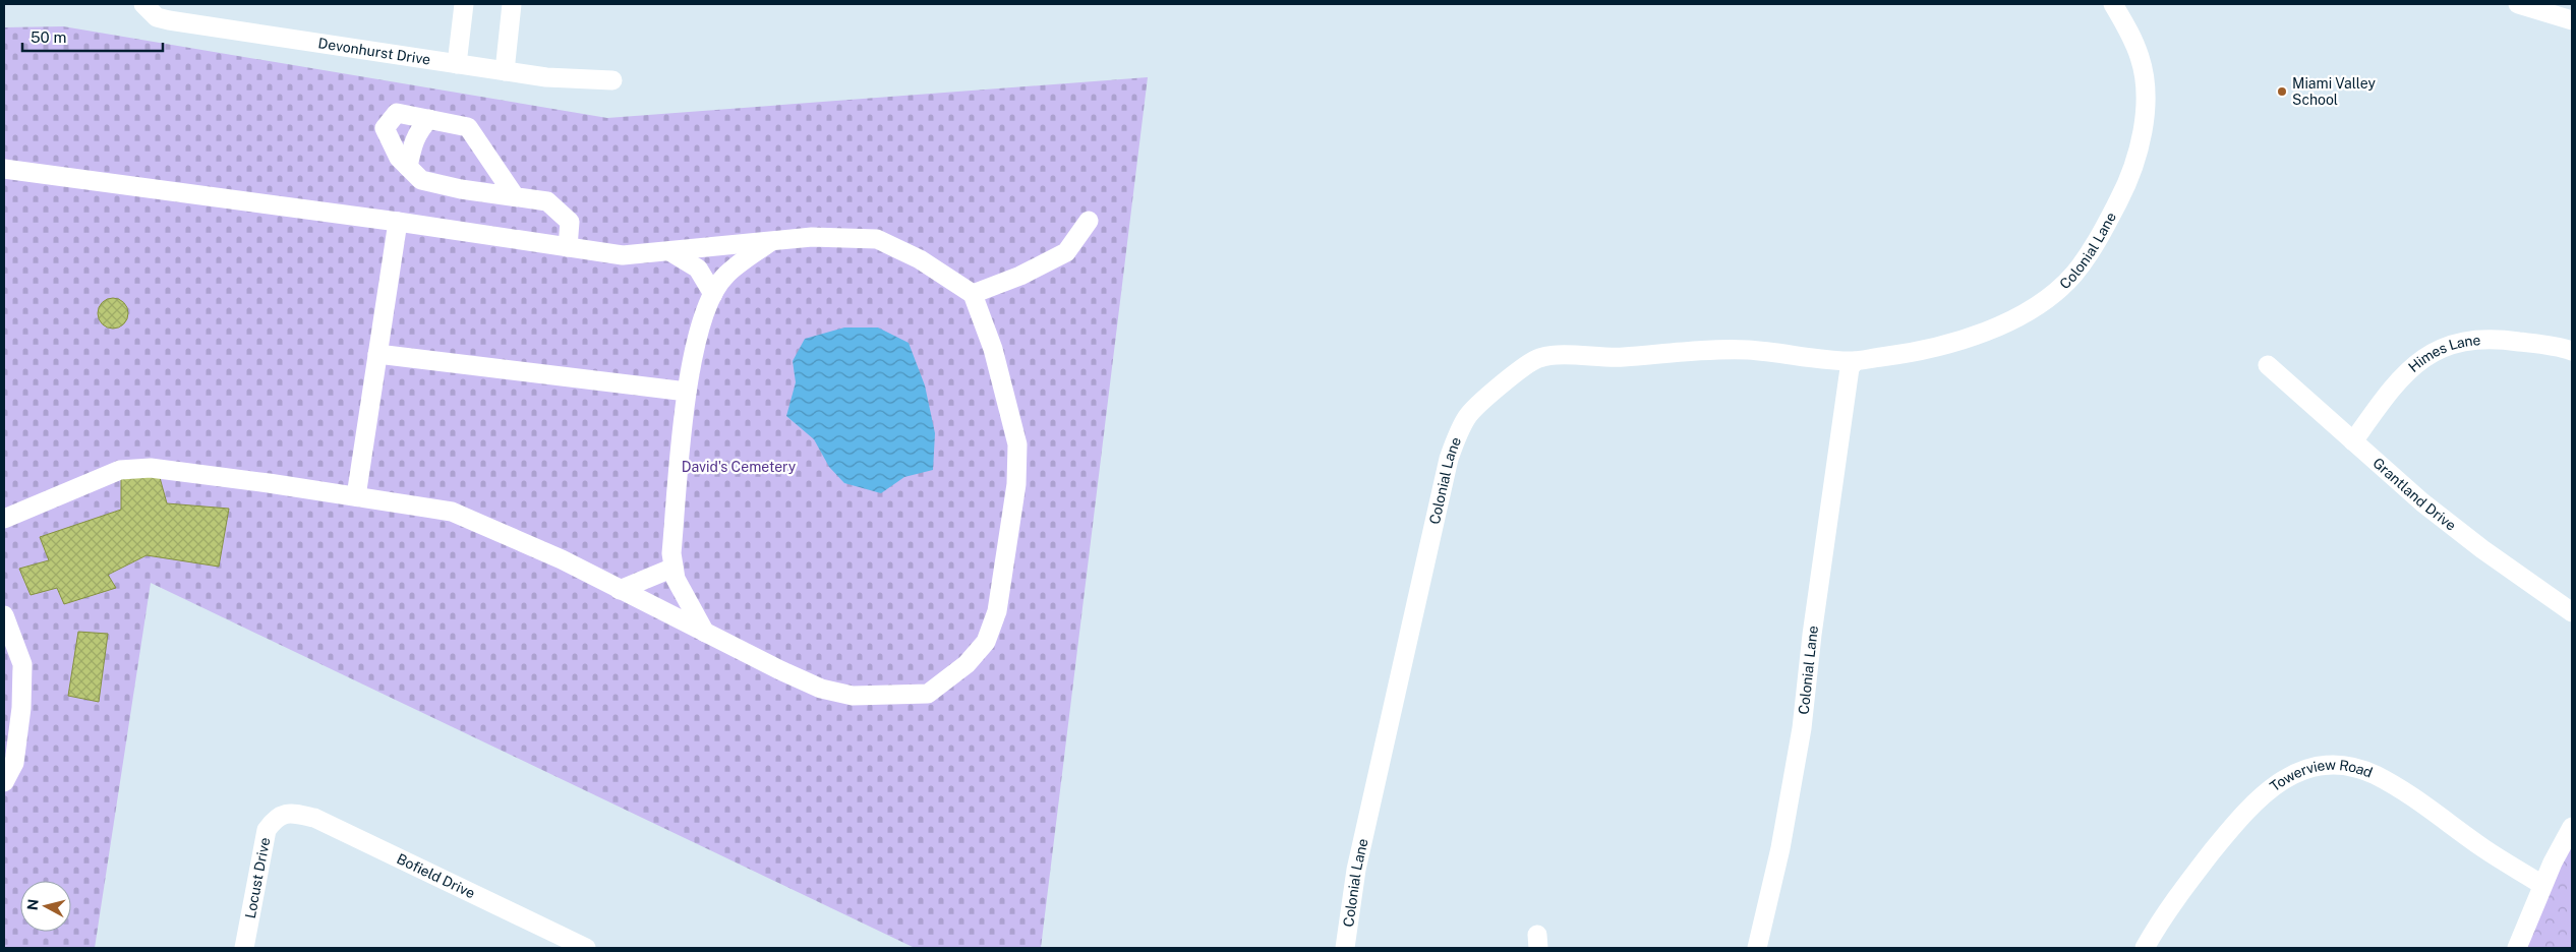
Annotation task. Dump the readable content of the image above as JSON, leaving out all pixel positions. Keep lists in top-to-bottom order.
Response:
{
  "streets": {
    "street": [
      "Devonhurst Drive",
      "Colonial Lane",
      "Himes Lane",
      "Grantland Drive",
      "Towerview Road",
      "Bofield Drive",
      "Locust Drive"
    ]
  },
  "crossings": [
    ["Himes Lane", "Grantland Drive"],
    ["Bofield Drive", "Locust Drive"]
  ],
  "parks": ["David's Cemetery"],
  "places": ["Miami Valley School"],
  "scale_bar": "50 m",
  "north": "left"
}
